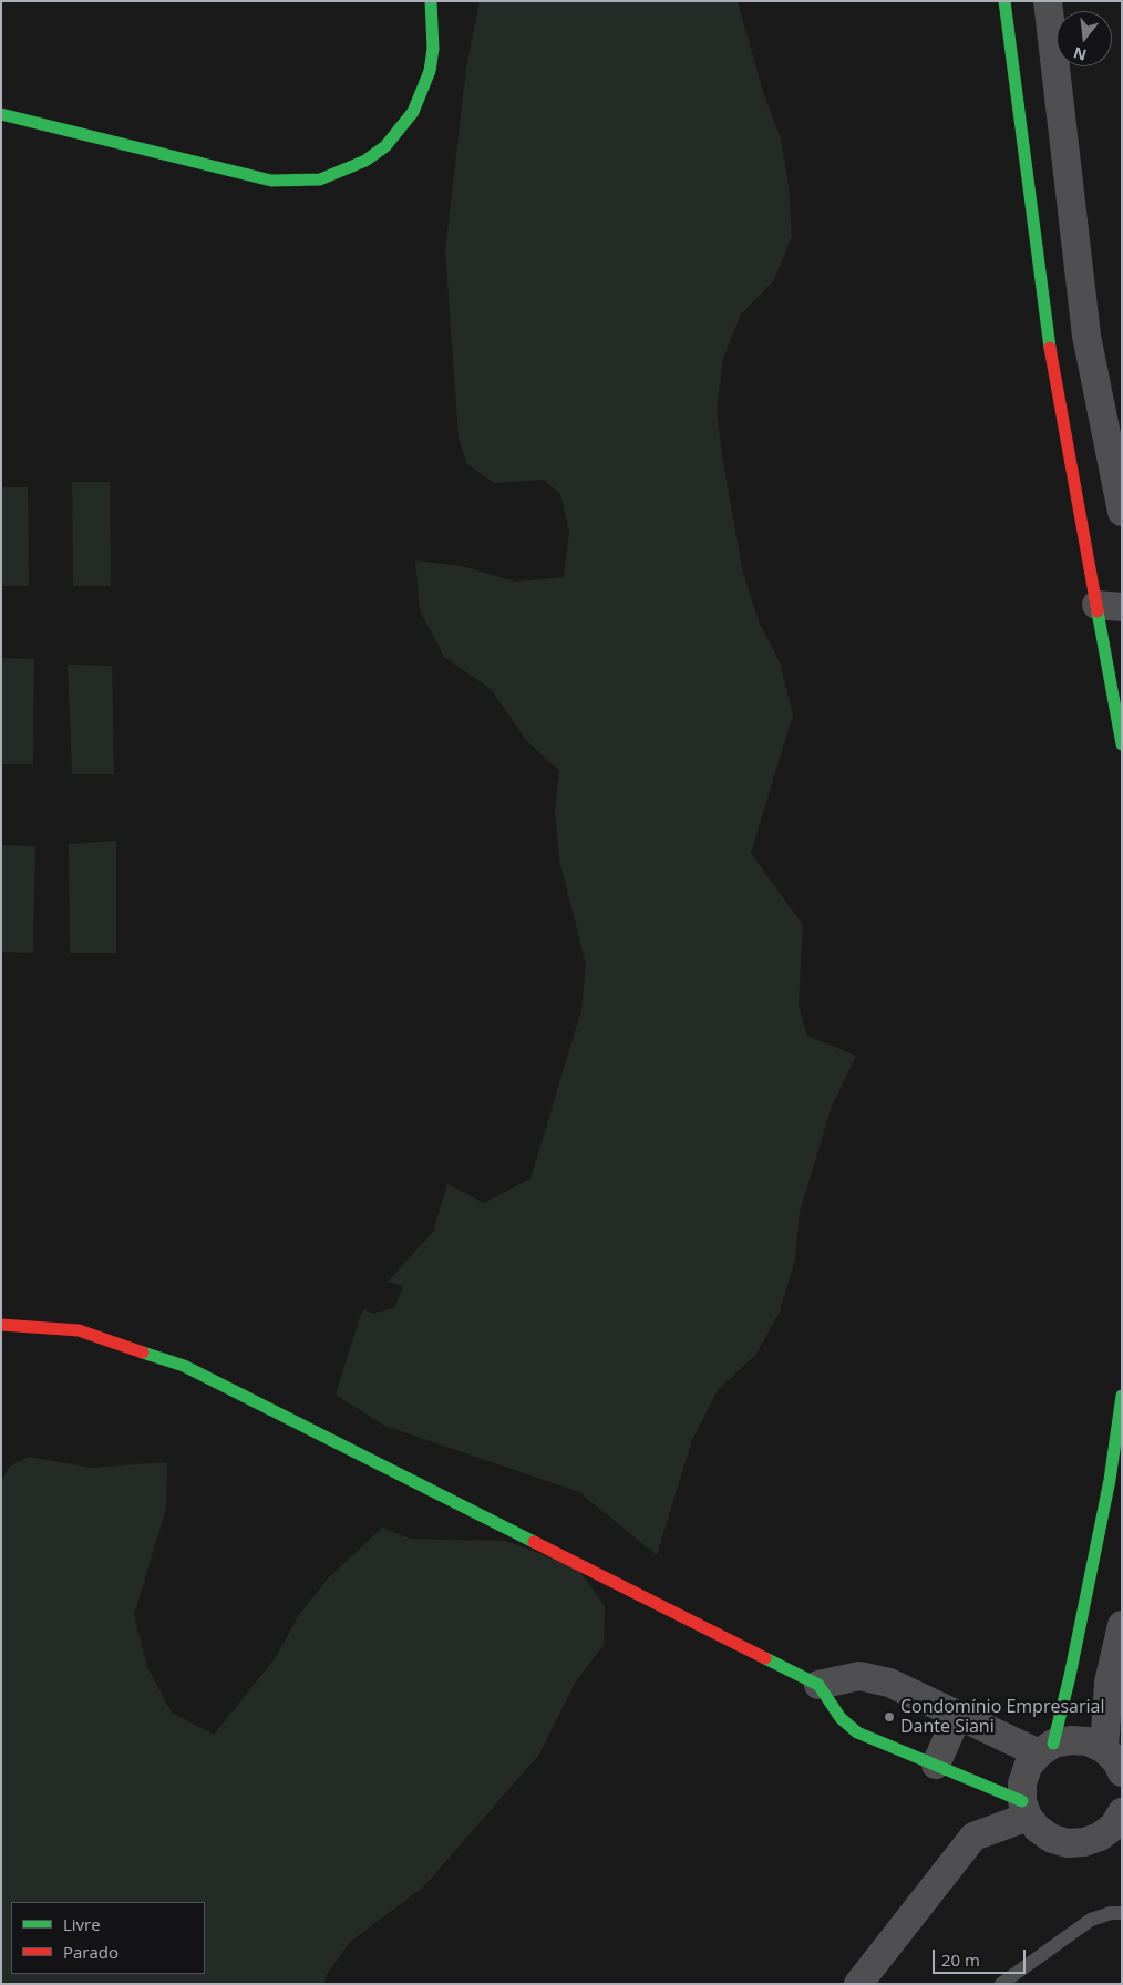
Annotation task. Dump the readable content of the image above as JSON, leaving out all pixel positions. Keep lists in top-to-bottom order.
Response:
{
  "places": ["Condomínio Empresarial Dante Siani"],
  "legend": ["Livre", "Parado"],
  "scale_bar": "20 m",
  "north": "bottom"
}
